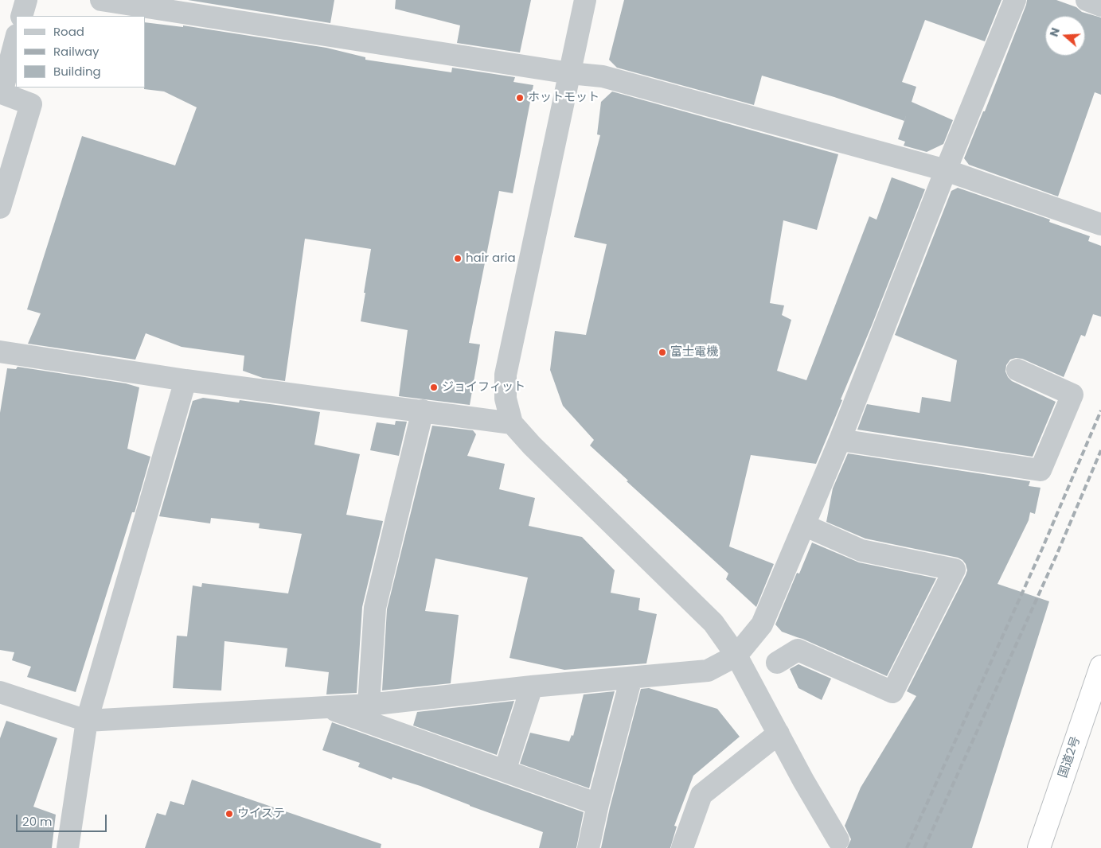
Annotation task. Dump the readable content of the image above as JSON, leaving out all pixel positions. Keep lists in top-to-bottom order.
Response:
{
  "streets": {
    "highway": ["国道2号"]
  },
  "places": [
    "ホットモット",
    "hair aria",
    "富士電機",
    "ジョイフィット",
    "ウイステ"
  ],
  "legend": ["Road", "Railway", "Building"],
  "scale_bar": "20 m",
  "north": "left"
}
